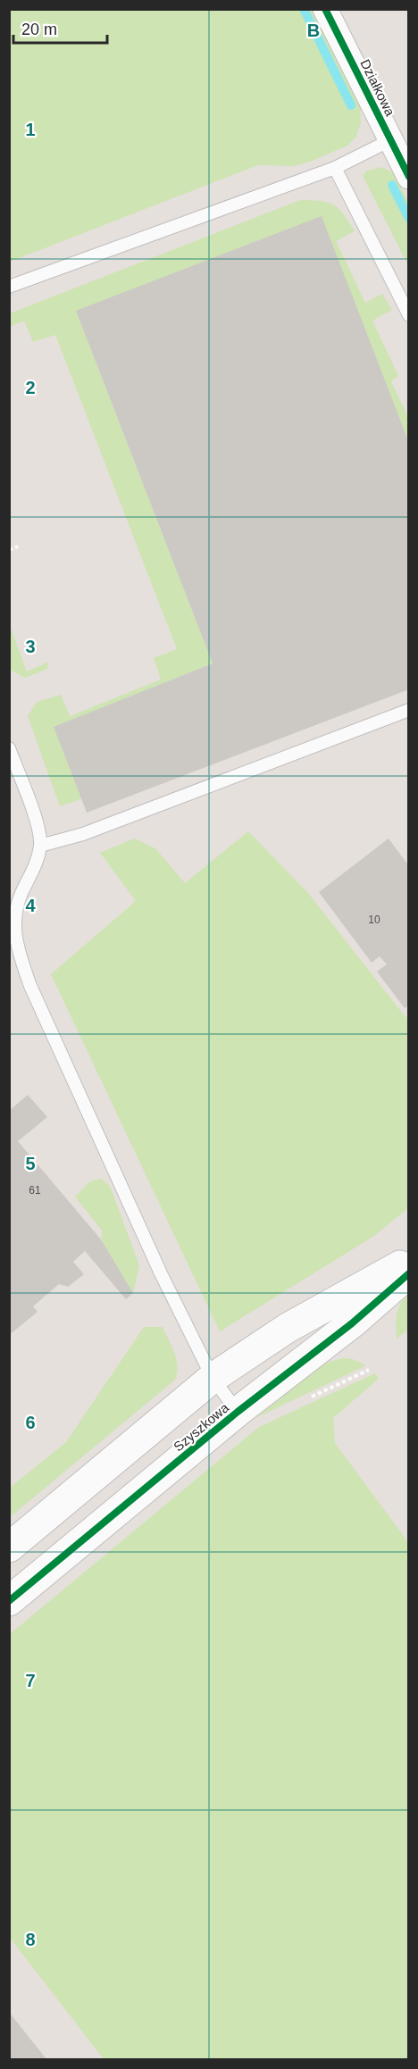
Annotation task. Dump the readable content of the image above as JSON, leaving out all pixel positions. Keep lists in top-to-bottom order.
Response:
{
  "streets": {
    "street": ["Działkowa", "Szyszkowa"]
  },
  "house_numbers": ["10", "61"],
  "scale_bar": "20 m",
  "grid": {
    "columns": ["B"],
    "rows": [
      "1",
      "2",
      "3",
      "4",
      "5",
      "6",
      "7",
      "8"
    ]
  }
}
